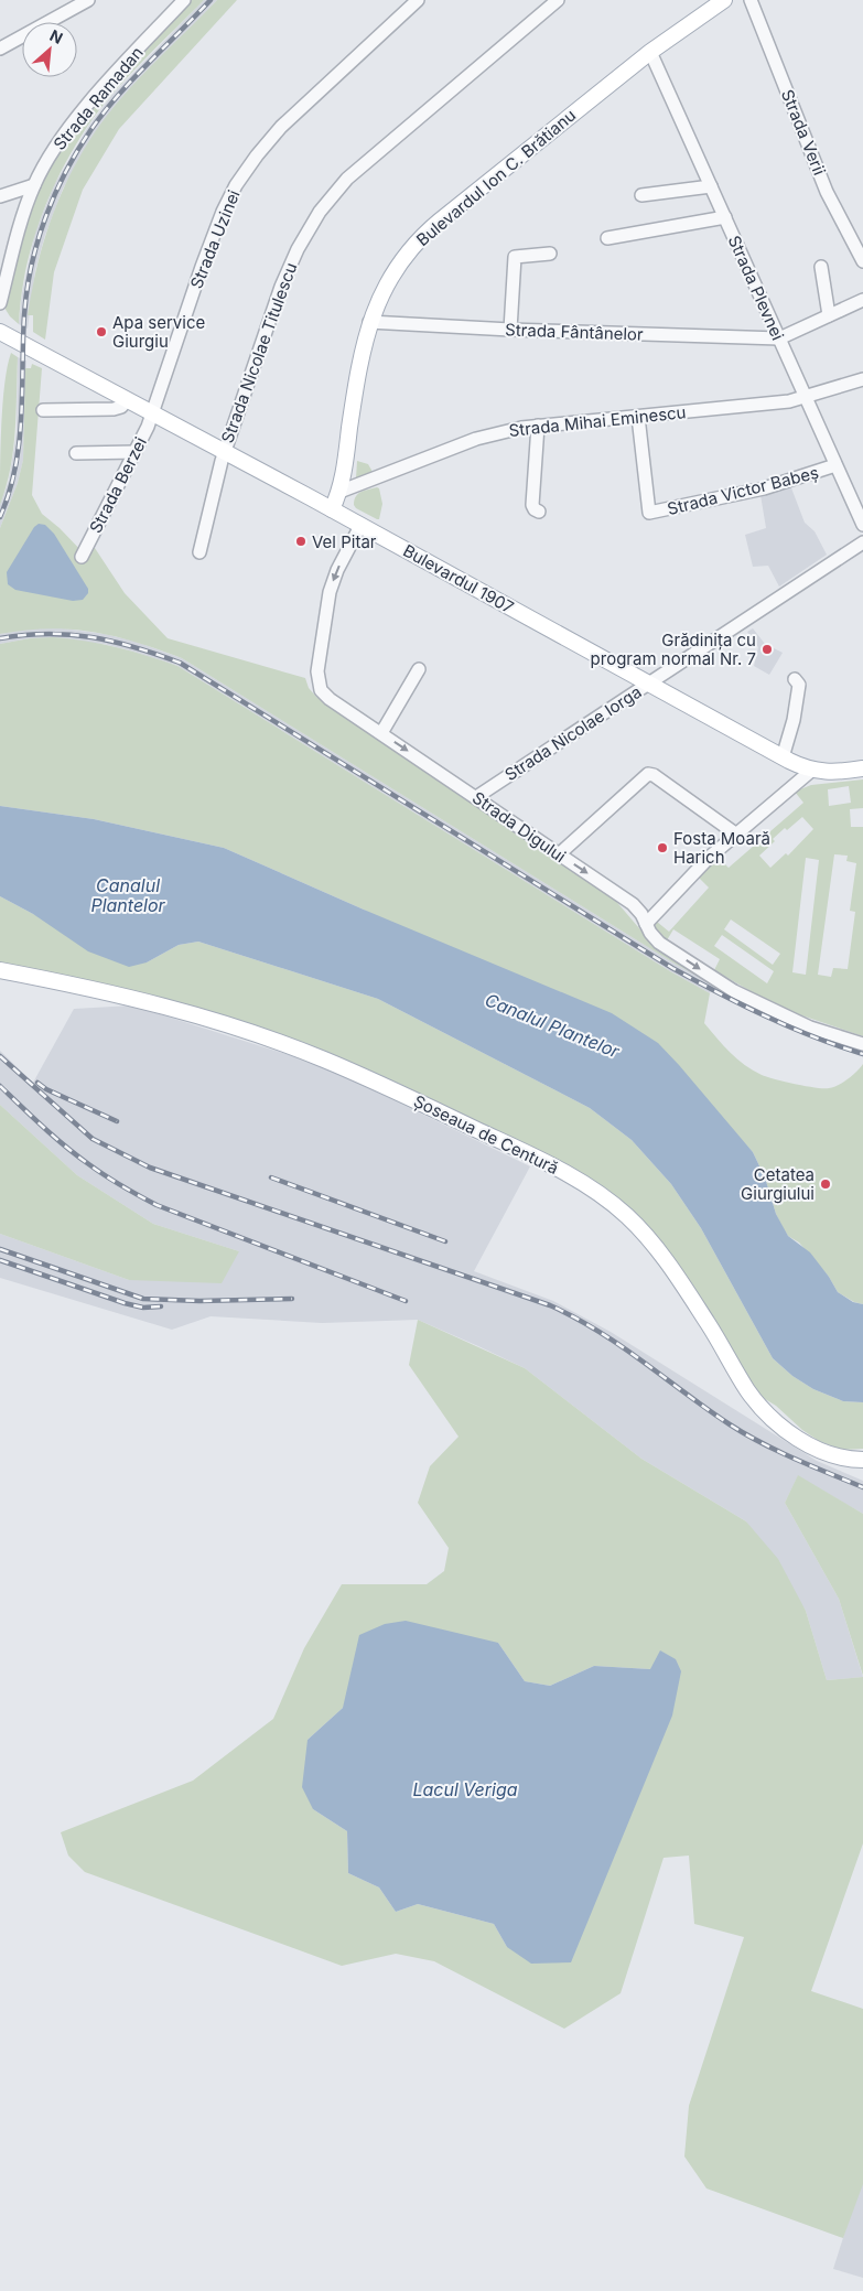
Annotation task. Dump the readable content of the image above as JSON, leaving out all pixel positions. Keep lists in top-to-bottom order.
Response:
{
  "streets": {
    "main road": ["Bulevardul Ion C. Brătianu", "Bulevardul 1907", "Șoseaua de Centură"],
    "street": [
      "Strada Ramadan",
      "Strada Verii",
      "Strada Uzinei",
      "Strada Plevnei",
      "Strada Fântânelor",
      "Strada Nicolae Titulescu",
      "Strada Mihai Eminescu",
      "Strada Berzei",
      "Strada Victor Babeș",
      "Strada Nicolae Iorga",
      "Strada Digului"
    ]
  },
  "crossings": [
    ["Bulevardul Ion C. Brătianu", "Strada Plevnei"],
    ["Bulevardul Ion C. Brătianu", "Strada Fântânelor"],
    ["Bulevardul Ion C. Brătianu", "Strada Mihai Eminescu"],
    ["Bulevardul Ion C. Brătianu", "Bulevardul 1907"],
    ["Strada Uzinei", "Strada Berzei"],
    ["Strada Uzinei", "Bulevardul 1907"],
    ["Strada Plevnei", "Strada Fântânelor"],
    ["Strada Plevnei", "Strada Mihai Eminescu"],
    ["Strada Plevnei", "Strada Victor Babeș"],
    ["Strada Nicolae Titulescu", "Bulevardul 1907"],
    ["Strada Mihai Eminescu", "Strada Victor Babeș"],
    ["Strada Berzei", "Bulevardul 1907"],
    ["Bulevardul 1907", "Strada Nicolae Iorga"],
    ["Bulevardul 1907", "Strada Digului"],
    ["Strada Nicolae Iorga", "Strada Digului"]
  ],
  "one_way": ["Strada Digului"],
  "water": ["Canalul Plantelor", "Lacul Veriga"],
  "places": [
    "Apa service Giurgiu",
    "Vel Pitar",
    "Grădinița cu program normal Nr. 7",
    "Fosta Moară Harich",
    "Cetatea Giurgiului"
  ],
  "north": "top right"
}
